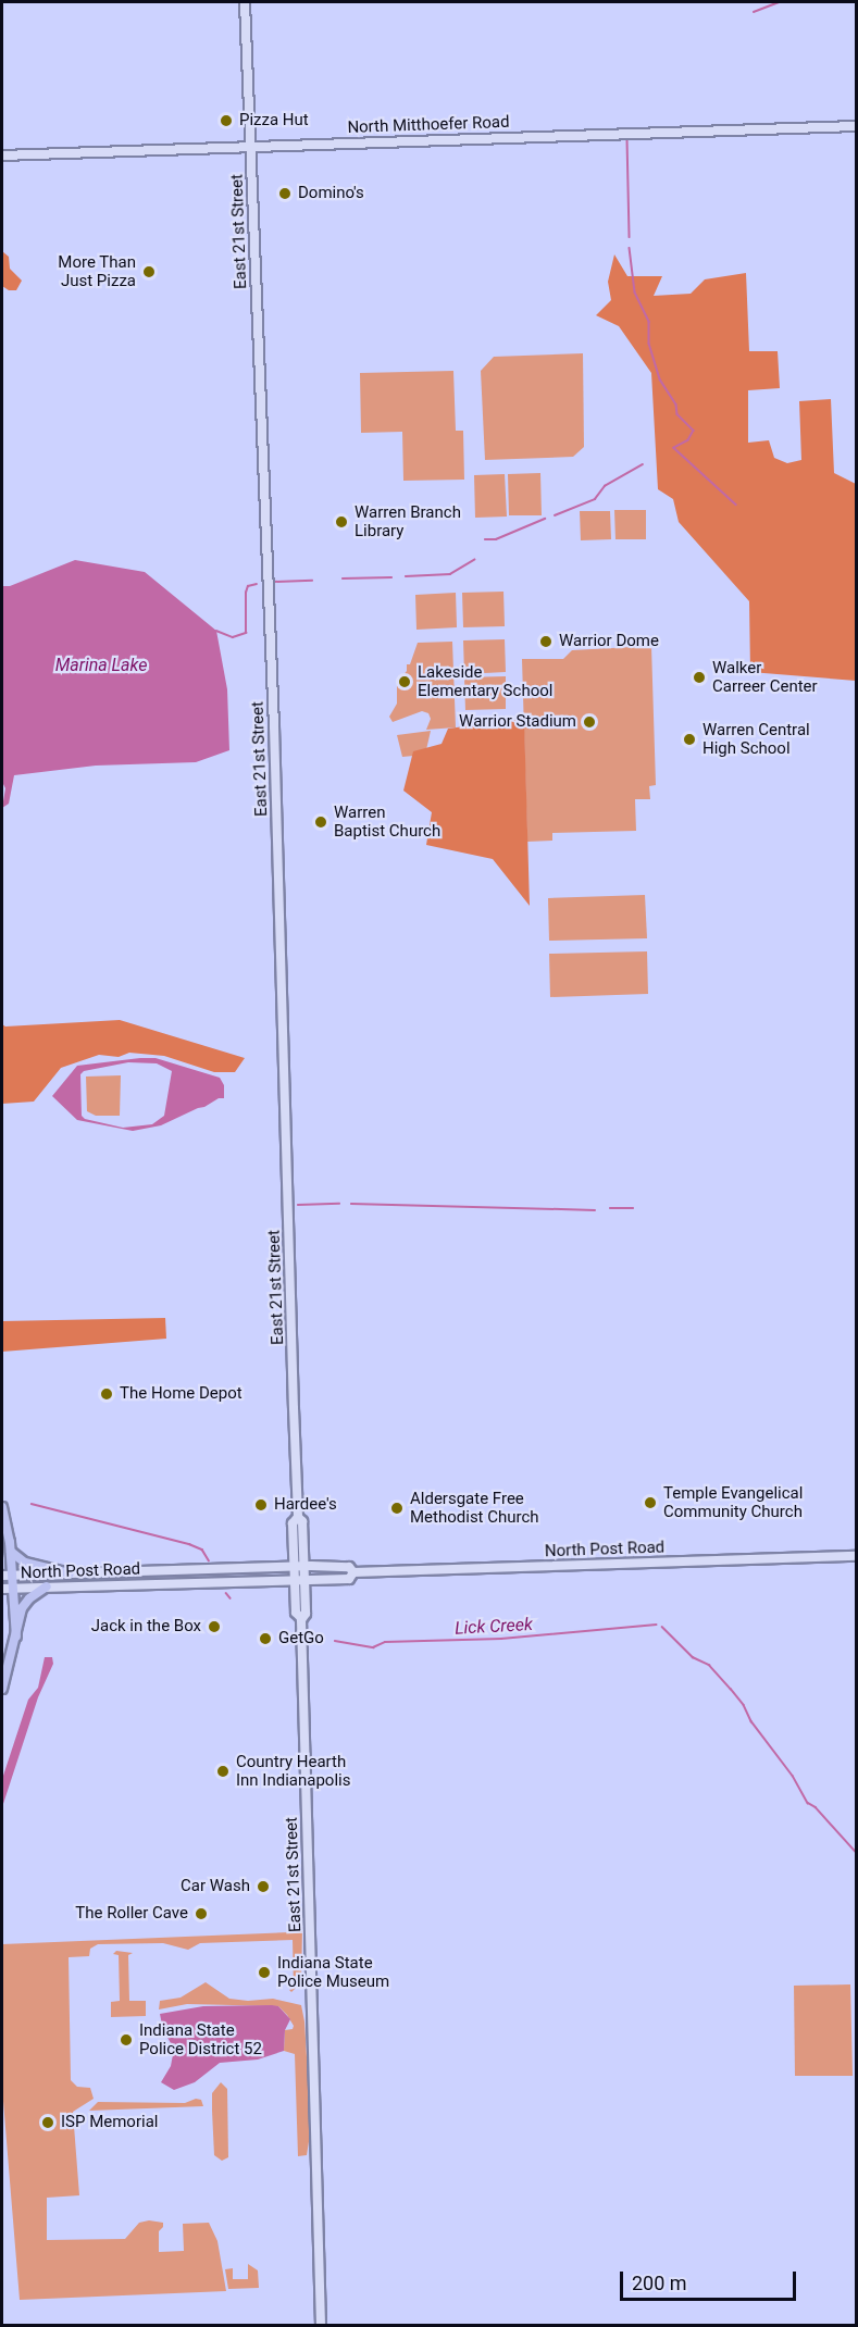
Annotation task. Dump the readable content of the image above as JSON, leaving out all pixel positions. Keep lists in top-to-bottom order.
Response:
{
  "streets": {
    "main road": ["North Mitthoefer Road", "East 21st Street", "North Post Road"]
  },
  "crossings": [
    ["North Mitthoefer Road", "East 21st Street"],
    ["East 21st Street", "North Post Road"]
  ],
  "water": ["Marina Lake", "Lick Creek"],
  "places": [
    "Pizza Hut",
    "Domino's",
    "More Than Just Pizza",
    "Warren Branch Library",
    "Warrior Dome",
    "Walker Carreer Center",
    "Lakeside Elementary School",
    "Warrior Stadium",
    "Warren Central High School",
    "Warren Baptist Church",
    "The Home Depot",
    "Temple Evangelical Community Church",
    "Hardee's",
    "Aldersgate Free Methodist Church",
    "Jack in the Box",
    "GetGo",
    "Country Hearth Inn Indianapolis",
    "Car Wash",
    "The Roller Cave",
    "Indiana State Police Museum",
    "Indiana State Police District 52",
    "ISP Memorial"
  ],
  "scale_bar": "200 m"
}
